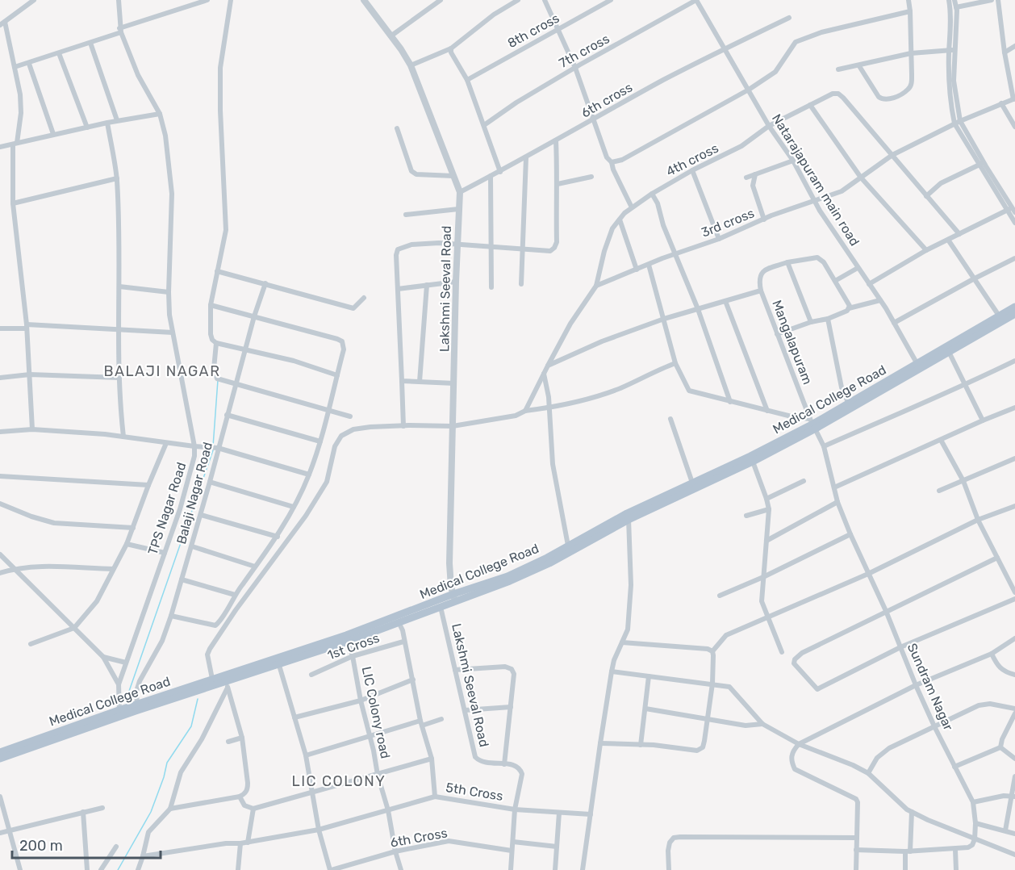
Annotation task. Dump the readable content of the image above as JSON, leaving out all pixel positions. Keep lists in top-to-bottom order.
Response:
{
  "streets": {
    "main road": ["Medical College Road"],
    "street": [
      "8th cross",
      "7th cross",
      "6th cross",
      "4th cross",
      "Natarajapuram main road",
      "3rd cross",
      "Lakshmi Seeval Road",
      "Mangalapuram",
      "Balaji Nagar Road",
      "TPS Nagar Road",
      "1st Cross",
      "Sundram Nagar",
      "LIC Colony road",
      "5th Cross",
      "6th Cross"
    ]
  },
  "crossings": [
    ["7th cross", "Natarajapuram main road"],
    ["6th cross", "Natarajapuram main road"],
    ["6th cross", "Lakshmi Seeval Road"],
    ["4th cross", "Natarajapuram main road"],
    ["4th cross", "3rd cross"],
    ["Natarajapuram main road", "3rd cross"],
    ["Natarajapuram main road", "Medical College Road"],
    ["Lakshmi Seeval Road", "Medical College Road"],
    ["Lakshmi Seeval Road", "5th Cross"],
    ["Mangalapuram", "Medical College Road"],
    ["Mangalapuram", "Sundram Nagar"],
    ["Medical College Road", "Balaji Nagar Road"],
    ["Medical College Road", "TPS Nagar Road"],
    ["Medical College Road", "Sundram Nagar"],
    ["Medical College Road", "LIC Colony road"],
    ["1st Cross", "LIC Colony road"],
    ["LIC Colony road", "5th Cross"],
    ["LIC Colony road", "6th Cross"]
  ],
  "districts": ["BALAJI NAGAR", "LIC COLONY"],
  "scale_bar": "200 m"
}
